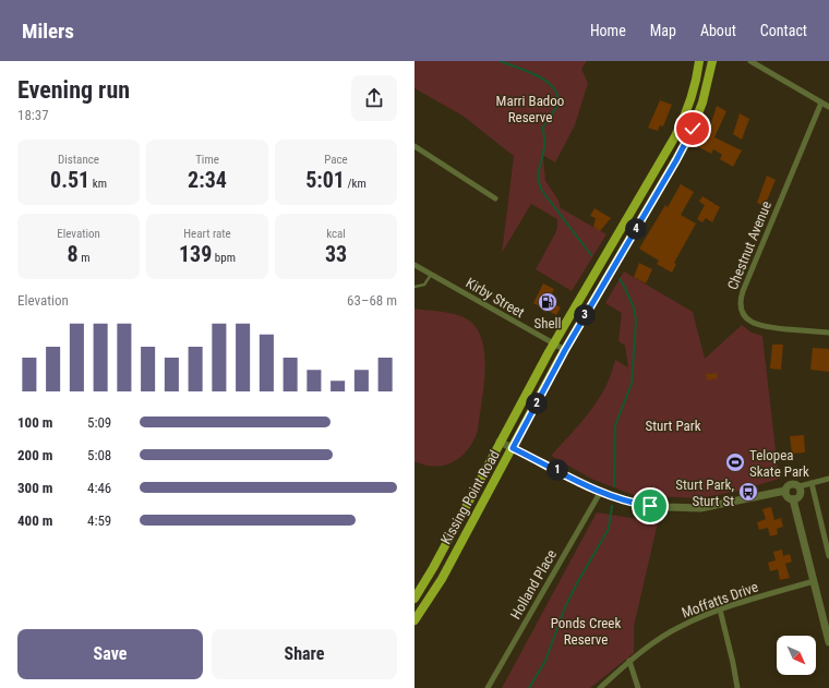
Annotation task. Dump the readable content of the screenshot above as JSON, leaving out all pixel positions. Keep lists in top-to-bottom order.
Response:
{
  "streets": {
    "main road": ["Kissing Point Road"],
    "street": [
      "Chestnut Avenue",
      "Kirby Street",
      "Holland Place",
      "Moffatts Drive"
    ]
  },
  "crossings": [
    ["Kirby Street", "Kissing Point Road"]
  ],
  "parks": ["Marri Badoo Reserve", "Sturt Park", "Ponds Creek Reserve"],
  "places": {
    "fuel station": ["Shell"],
    "sports": ["Telopea Skate Park"],
    "bus stop": ["Sturt Park, Sturt St"]
  },
  "north": "bottom right",
  "page": {
    "header": "Milers",
    "nav": [
      "Home",
      "Map",
      "About",
      "Contact"
    ],
    "heading": ["Evening run", "18:37"],
    "stats": [
      ["Distance", "0.51 km"],
      ["Time", "2:34"],
      ["Pace", "5:01 /km"],
      ["Elevation", "8 m"],
      ["Heart rate", "139 bpm"],
      ["kcal", "33"]
    ],
    "pins": [
      "4",
      "3",
      "2",
      "1"
    ],
    "chart": ["Elevation", "63–68 m"],
    "list": [
      {
        "name": "100 m",
        "note": "5:09"
      },
      {
        "name": "200 m",
        "note": "5:08"
      },
      {
        "name": "300 m",
        "note": "4:46"
      },
      {
        "name": "400 m",
        "note": "4:59"
      }
    ],
    "buttons": ["Save", "Share"]
  }
}
